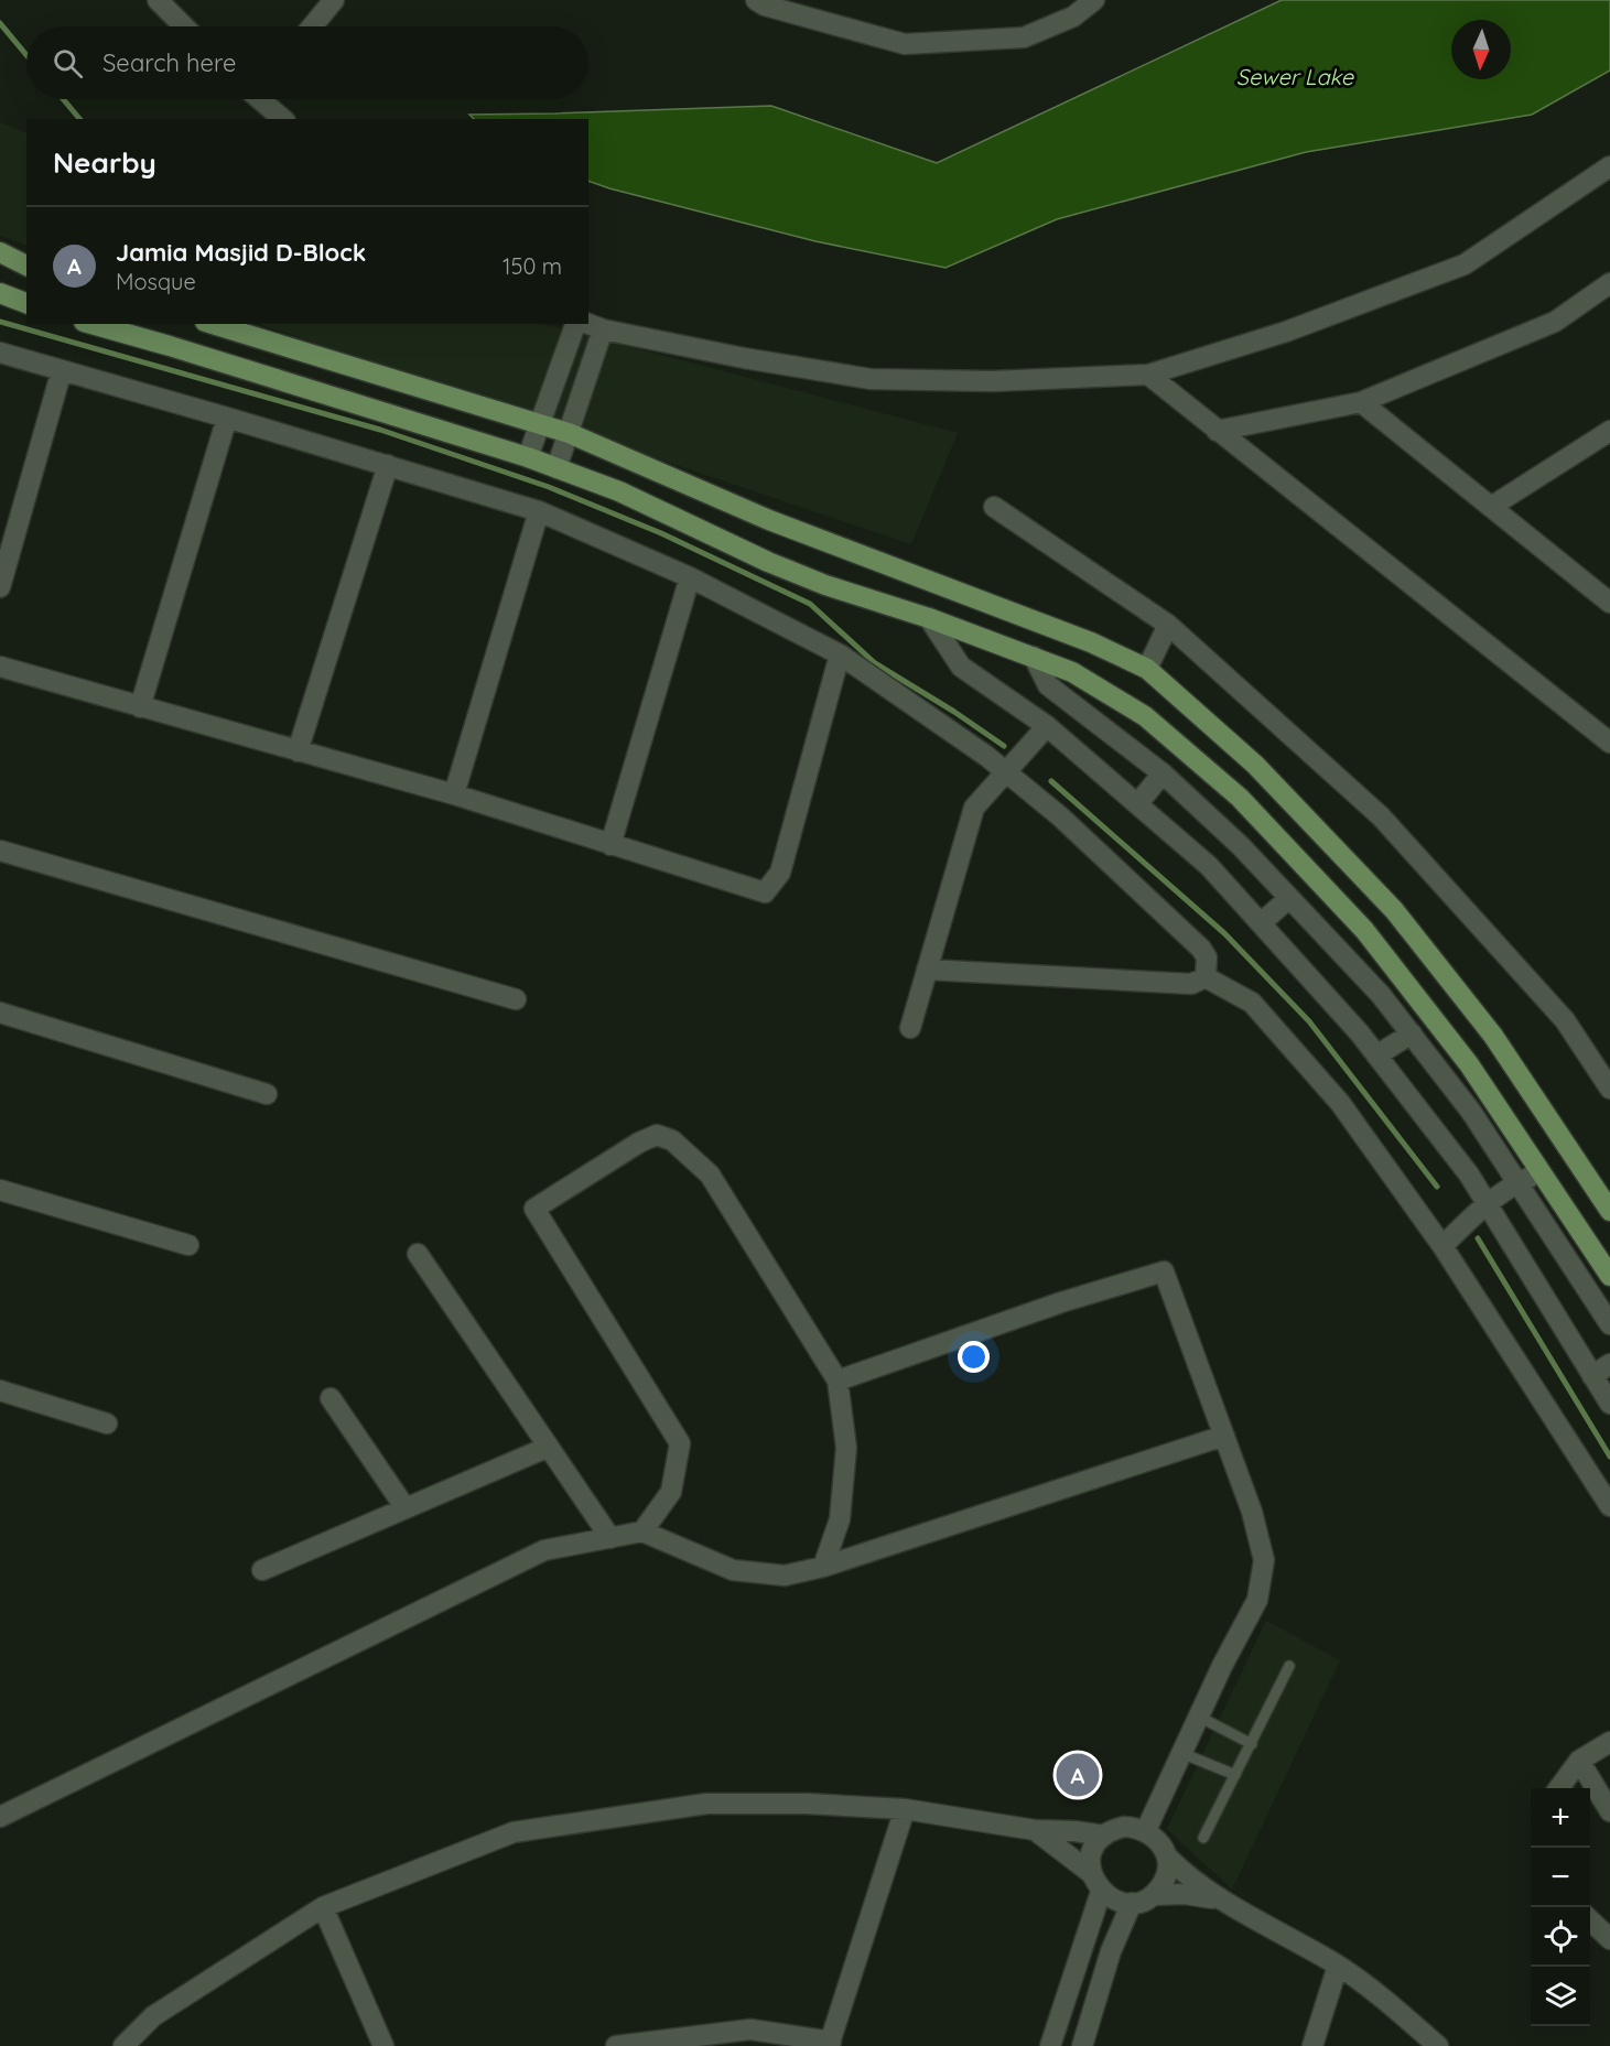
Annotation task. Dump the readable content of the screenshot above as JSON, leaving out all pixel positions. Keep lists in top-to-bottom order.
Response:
{
  "water": ["Sewer Lake"],
  "north": "bottom",
  "page": {
    "search": "Search here",
    "heading": "Nearby",
    "list": [
      {
        "mark": "A",
        "name": "Jamia Masjid D-Block",
        "note": "Mosque",
        "value": "150 m"
      }
    ],
    "pins": "A",
    "map_buttons": ["+", "−"]
  }
}
